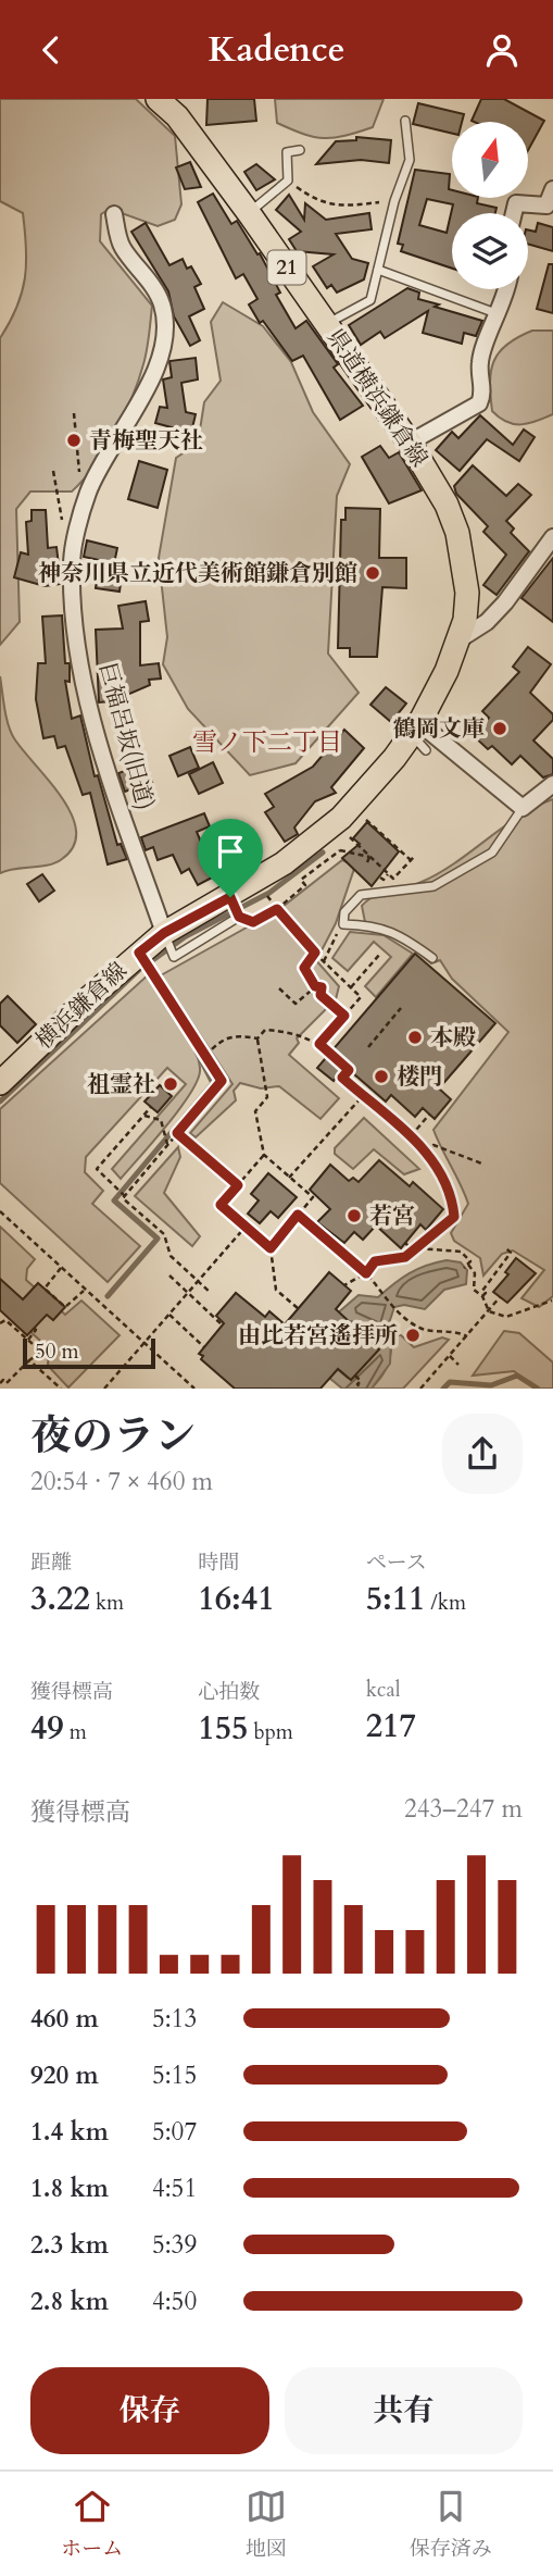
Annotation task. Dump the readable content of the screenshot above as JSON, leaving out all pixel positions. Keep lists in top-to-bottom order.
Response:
{
  "streets": {
    "main road": ["21", "県道横浜鎌倉線", "横浜鎌倉線"],
    "street": ["巨福呂坂(旧道)"]
  },
  "crossings": [
    ["県道横浜鎌倉線", "横浜鎌倉線"],
    ["巨福呂坂(旧道)", "横浜鎌倉線"]
  ],
  "districts": ["雪ノ下二丁目"],
  "places": [
    "青梅聖天社",
    "神奈川県立近代美術館鎌倉別館",
    "鶴岡文庫",
    "本殿",
    "楼門",
    "祖霊社",
    "若宮",
    "由比若宮遙拝所"
  ],
  "scale_bar": "50 m",
  "north": "top",
  "page": {
    "header": "Kadence",
    "scale": "50 m",
    "heading": ["夜のラン", "20:54 · 7 × 460 m"],
    "stats": [
      ["距離", "3.22 km"],
      ["時間", "16:41"],
      ["ペース", "5:11 /km"],
      ["獲得標高", "49 m"],
      ["心拍数", "155 bpm"],
      ["kcal", "217"]
    ],
    "chart": ["獲得標高", "243–247 m"],
    "list": [
      {
        "name": "460 m",
        "note": "5:13"
      },
      {
        "name": "920 m",
        "note": "5:15"
      },
      {
        "name": "1.4 km",
        "note": "5:07"
      },
      {
        "name": "1.8 km",
        "note": "4:51"
      },
      {
        "name": "2.3 km",
        "note": "5:39"
      },
      {
        "name": "2.8 km",
        "note": "4:50"
      }
    ],
    "buttons": ["保存", "共有"],
    "tabs": ["ホーム", "地図", "保存済み"]
  }
}
